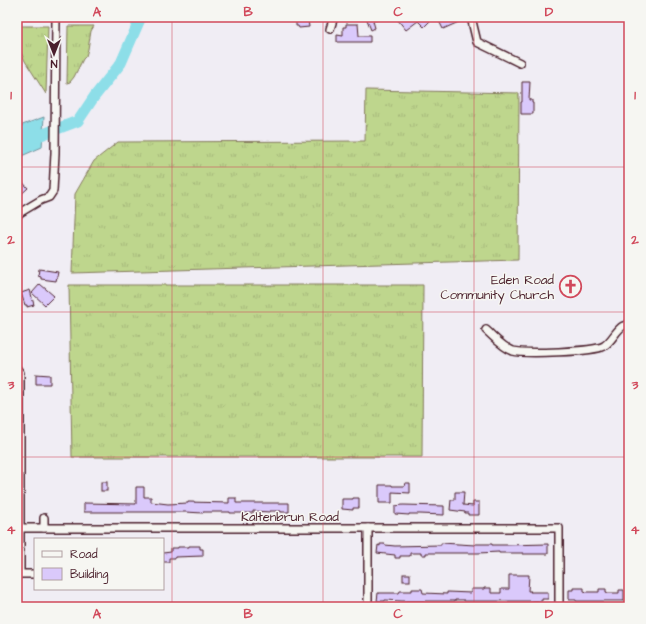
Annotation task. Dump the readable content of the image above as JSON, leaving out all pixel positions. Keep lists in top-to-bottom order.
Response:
{
  "streets": {
    "street": ["Kaltenbrun Road"]
  },
  "places": {
    "church": ["Eden Road Community Church"]
  },
  "legend": ["Road", "Building"],
  "north": "bottom",
  "grid": {
    "columns": [
      "A",
      "B",
      "C",
      "D"
    ],
    "rows": [
      "1",
      "2",
      "3",
      "4"
    ]
  }
}
